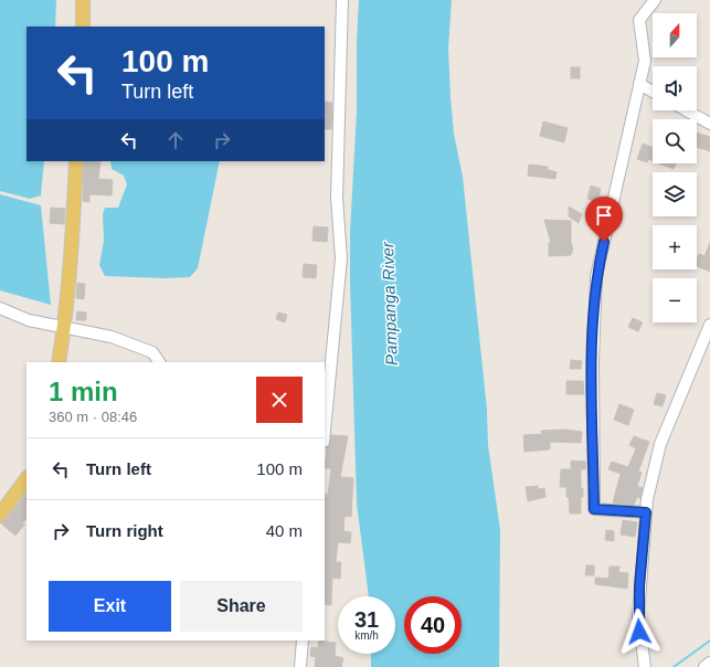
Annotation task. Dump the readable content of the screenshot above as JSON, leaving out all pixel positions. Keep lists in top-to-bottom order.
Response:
{
  "water": ["Pampanga River"],
  "north": "top",
  "page": {
    "map_buttons": ["+", "−"],
    "turn": ["100 m", "Turn left"],
    "heading": ["1 min", "360 m · 08:46"],
    "list": [
      {
        "name": "Turn left",
        "value": "100 m"
      },
      {
        "name": "Turn right",
        "value": "40 m"
      }
    ],
    "buttons": ["Exit", "Share"],
    "speed": "31 km/h",
    "limit": "40"
  }
}
